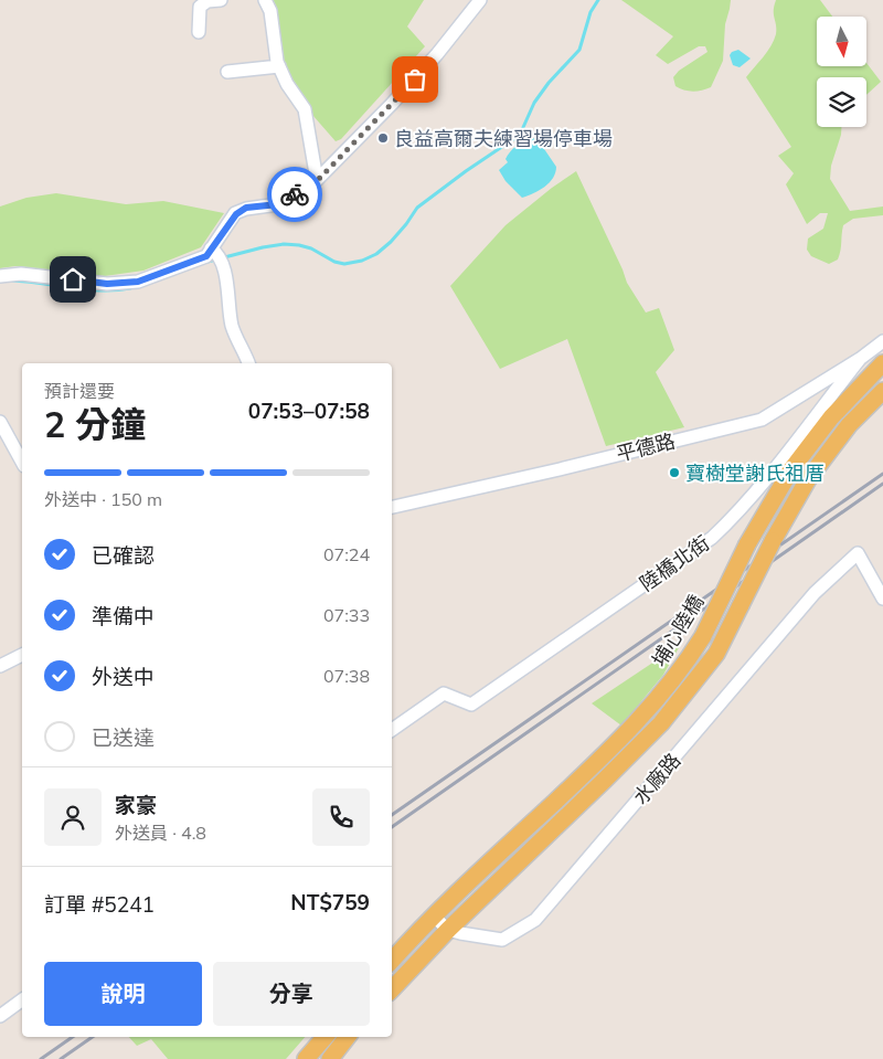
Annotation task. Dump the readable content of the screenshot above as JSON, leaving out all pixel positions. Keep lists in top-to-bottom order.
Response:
{
  "streets": {
    "main road": ["埔心陸橋"],
    "street": ["平德路", "陸橋北街", "水廠路"]
  },
  "crossings": [
    ["平德路", "陸橋北街"],
    ["埔心陸橋", "水廠路"]
  ],
  "places": ["良益高爾夫練習場停車場", "寶樹堂謝氏祖厝"],
  "north": "bottom",
  "page": {
    "heading": ["2 分鐘", "預計還要", "07:53–07:58"],
    "panel": [
      "家豪",
      "外送員 · 4.8",
      "訂單 #5241",
      "NT$759"
    ],
    "bar": "外送中 · 150 m",
    "list": [
      ["已確認", "07:24"],
      ["準備中", "07:33"],
      ["外送中", "07:38"],
      "已送達"
    ],
    "buttons": ["說明", "分享"]
  }
}
